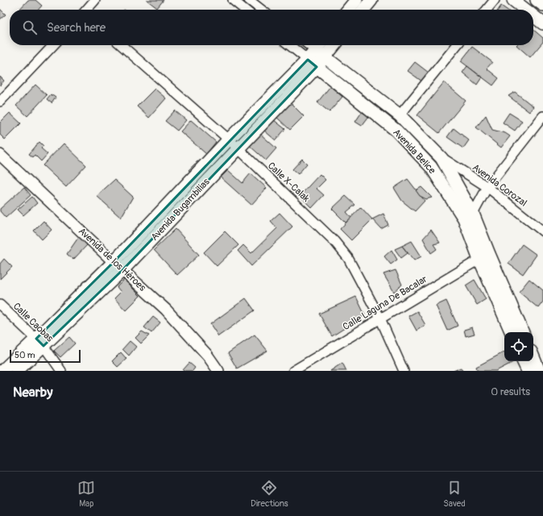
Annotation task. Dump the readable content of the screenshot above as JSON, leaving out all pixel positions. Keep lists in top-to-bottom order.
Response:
{
  "streets": {
    "main road": ["Avenida Belice", "Avenida Bugambilias"],
    "street": [
      "Calle X-Calak",
      "Avenida Corozal",
      "Avenida de los Héroes",
      "Calle Laguna De Bacalar",
      "Calle Caobas"
    ]
  },
  "crossings": [
    ["Avenida Belice", "Avenida Corozal"],
    ["Avenida Belice", "Avenida Bugambilias"],
    ["Avenida Belice", "Calle Laguna De Bacalar"],
    ["Calle X-Calak", "Avenida Bugambilias"],
    ["Calle X-Calak", "Calle Laguna De Bacalar"],
    ["Avenida Bugambilias", "Avenida de los Héroes"],
    ["Avenida Bugambilias", "Calle Caobas"]
  ],
  "scale_bar": "50 m",
  "page": {
    "search": "Search here",
    "scale": "50 m",
    "heading": ["Nearby", "0 results"],
    "nav": ["Map", "Directions", "Saved"]
  }
}
